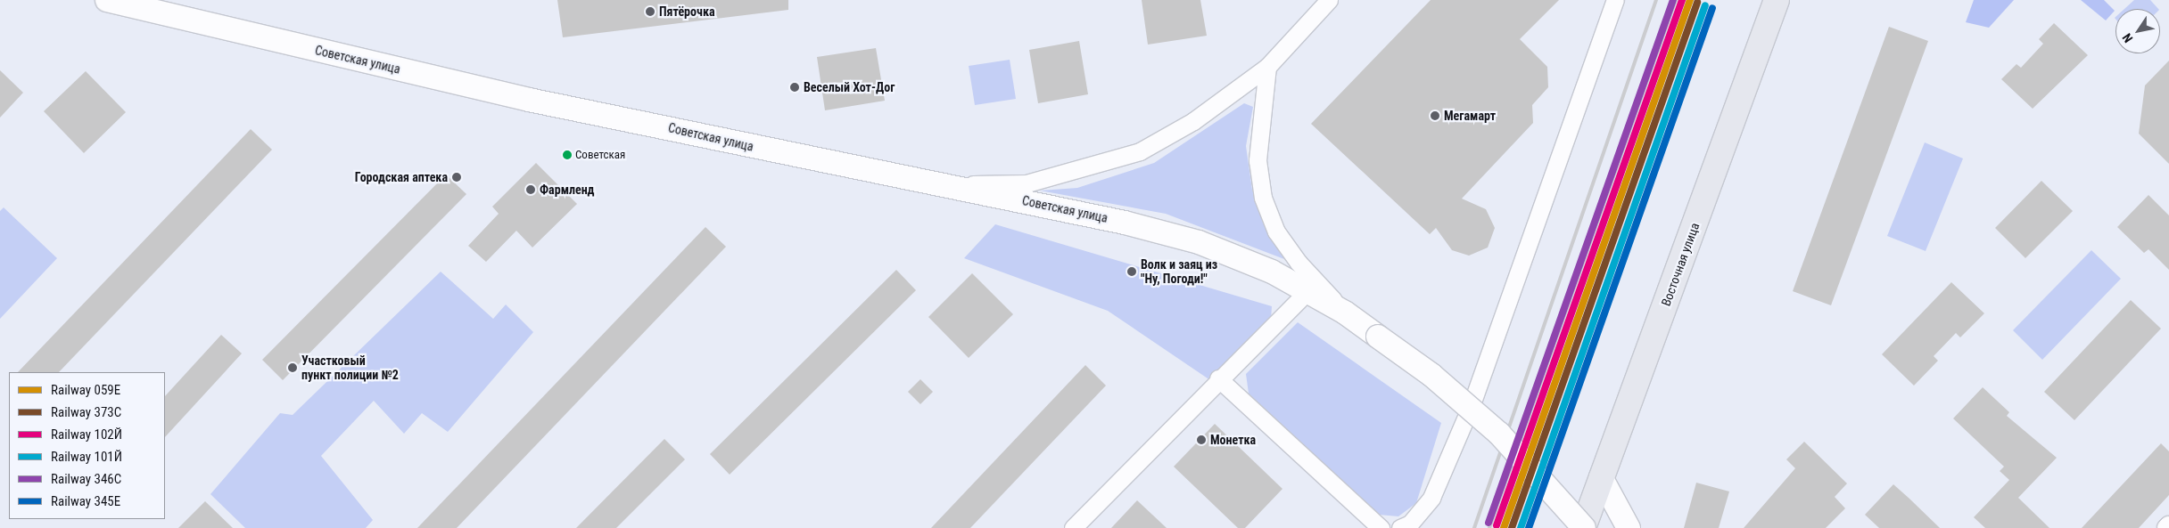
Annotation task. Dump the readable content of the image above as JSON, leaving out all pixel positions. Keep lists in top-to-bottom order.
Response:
{
  "streets": {
    "main road": ["Советская улица", "Восточная улица"]
  },
  "crossings": [
    ["Советская улица", "Восточная улица"]
  ],
  "places": [
    "Пятёрочка",
    "Веселый Хот-Дог",
    "Мегамарт",
    "Советская",
    "Городская аптека",
    "Фармленд",
    "Волк и заяц из \"Ну, Погоди!\"",
    "Участковый пункт полиции №2",
    "Монетка"
  ],
  "lines": [
    "rail line 059Е",
    "rail line 102Й",
    "rail line 346С",
    "rail line 373C",
    "rail line 101Й",
    "rail line 345Е"
  ],
  "legend": [
    "Railway 059Е",
    "Railway 373C",
    "Railway 102Й",
    "Railway 101Й",
    "Railway 346С",
    "Railway 345Е"
  ],
  "north": "bottom left"
}
